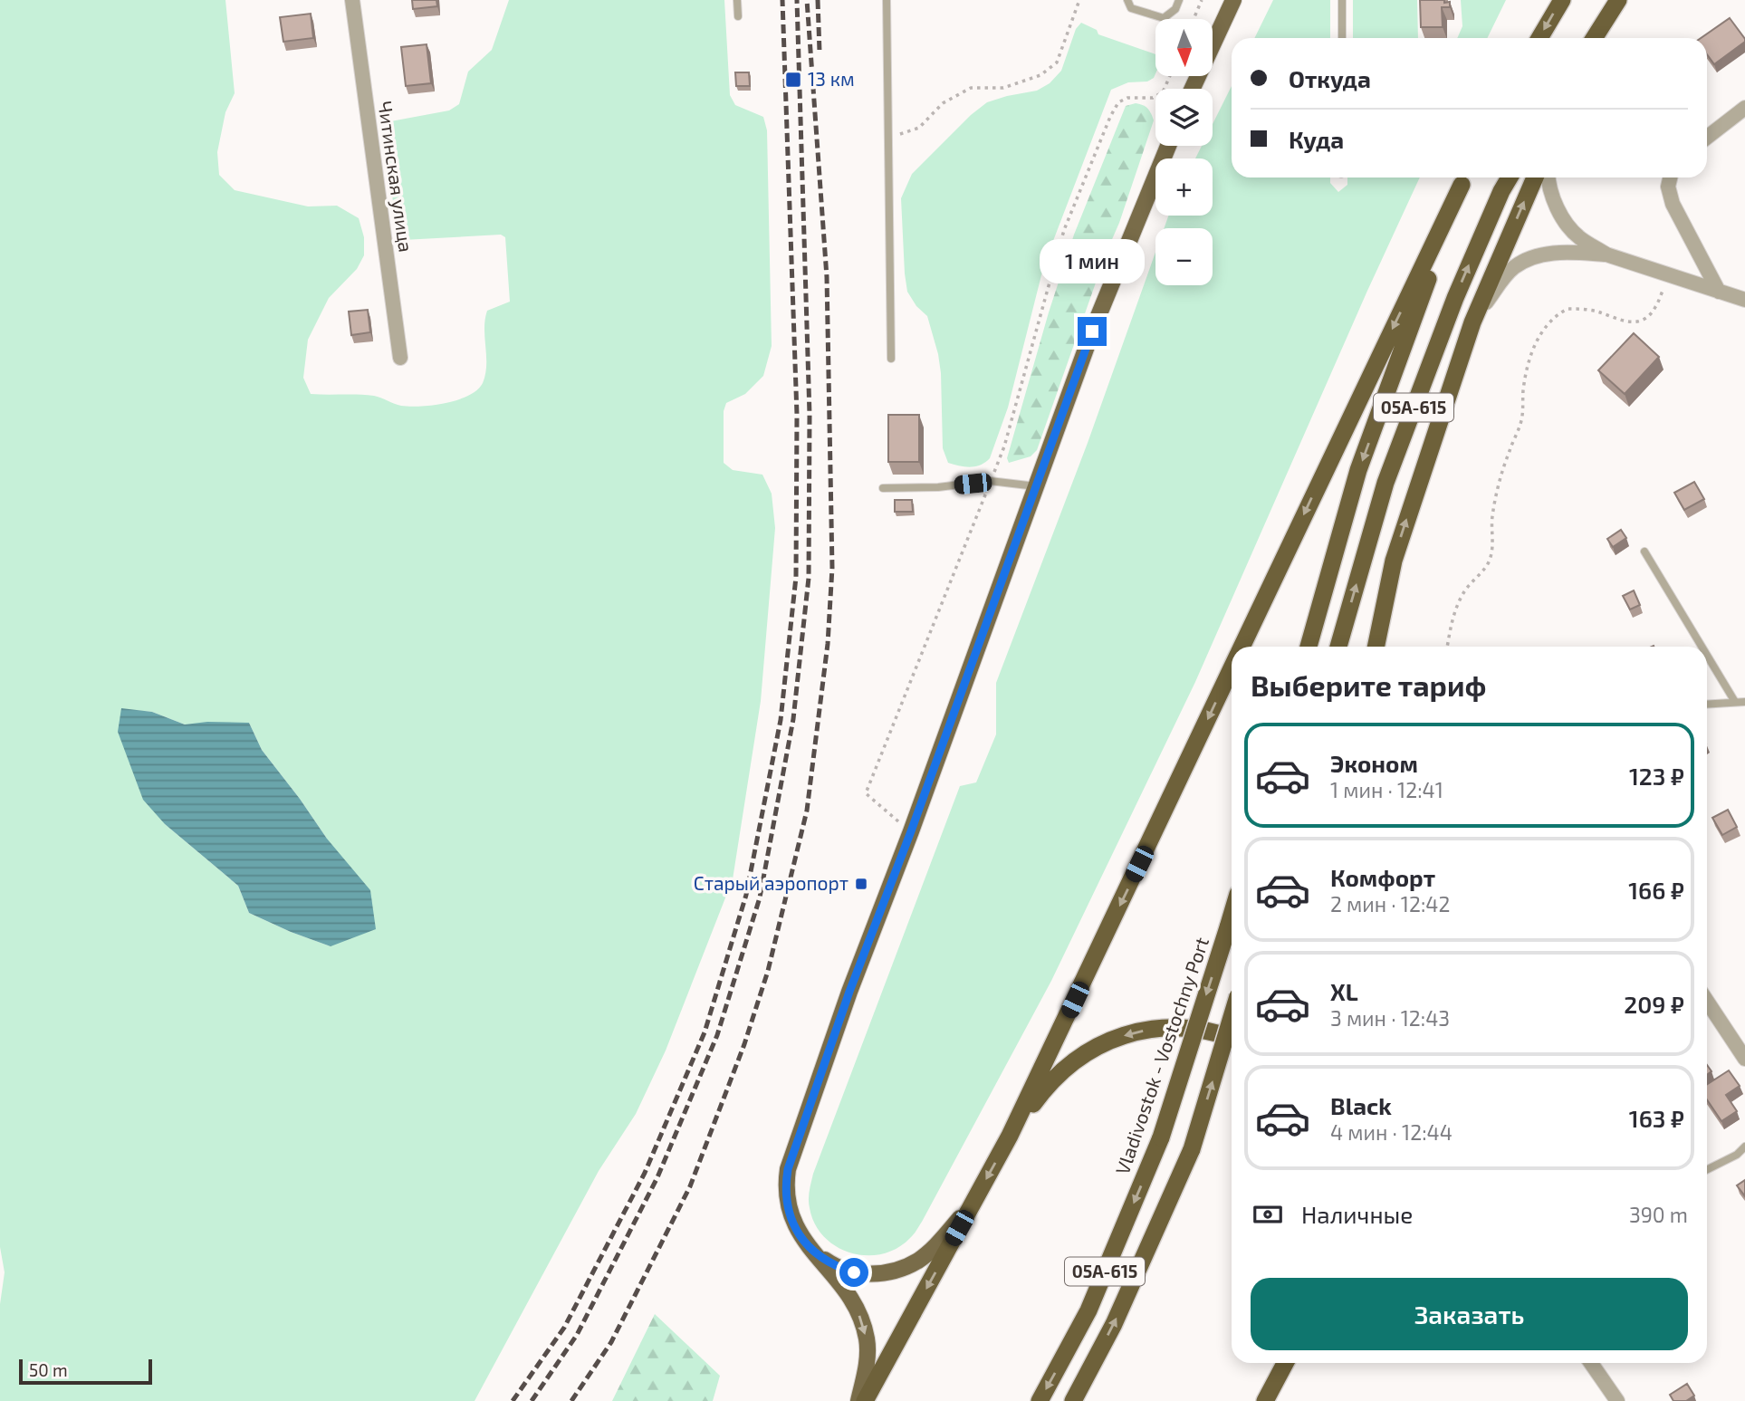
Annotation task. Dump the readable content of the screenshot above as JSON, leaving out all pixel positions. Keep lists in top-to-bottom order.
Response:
{
  "streets": {
    "highway": ["05А-615", "Vladivostok - Vostochny Port"],
    "street": ["Читинская улица"]
  },
  "places": {
    "transit": ["13 км", "Старый аэропорт"]
  },
  "scale_bar": "50 m",
  "north": "bottom",
  "page": {
    "map_buttons": ["+", "−"],
    "banner": ["Откуда", "Куда"],
    "bubble": "1 мин",
    "heading": "Выберите тариф",
    "list": [
      {
        "name": "Эконом",
        "note": "1 мин · 12:41",
        "value": "123 ₽"
      },
      {
        "name": "Комфорт",
        "note": "2 мин · 12:42",
        "value": "166 ₽"
      },
      {
        "name": "XL",
        "note": "3 мин · 12:43",
        "value": "209 ₽"
      },
      {
        "name": "Black",
        "note": "4 мин · 12:44",
        "value": "163 ₽"
      }
    ],
    "pay": ["Наличные", "390 m"],
    "buttons": "Заказать",
    "scale": "50 m"
  }
}
